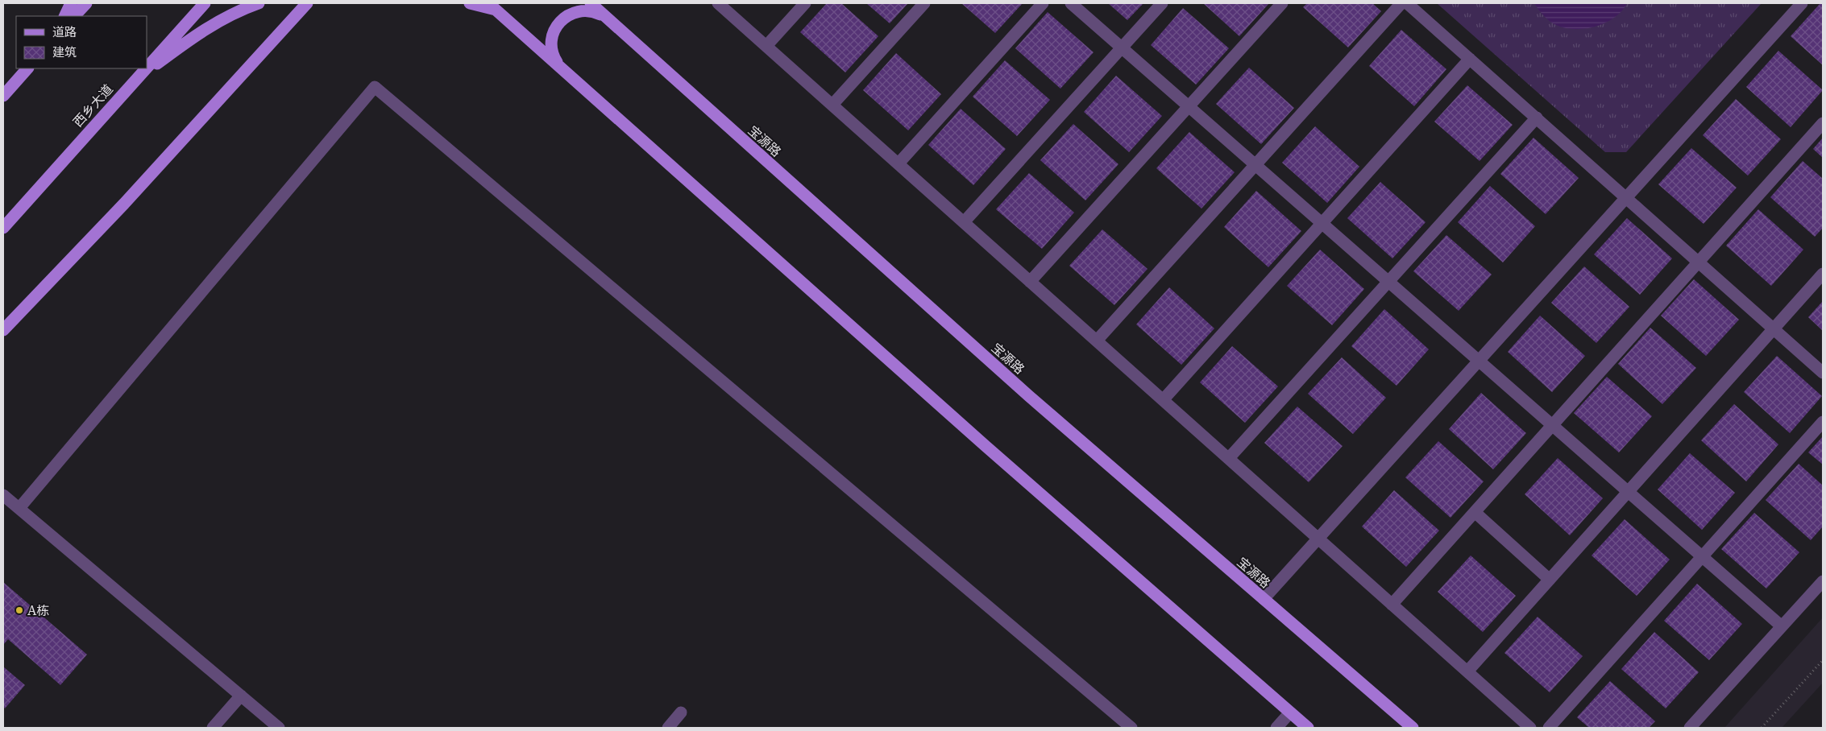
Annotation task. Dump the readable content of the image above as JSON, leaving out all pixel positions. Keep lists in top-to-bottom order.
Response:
{
  "streets": {
    "main road": ["西乡大道", "宝源路"]
  },
  "places": ["A栋"],
  "legend": ["道路", "建筑"]
}
